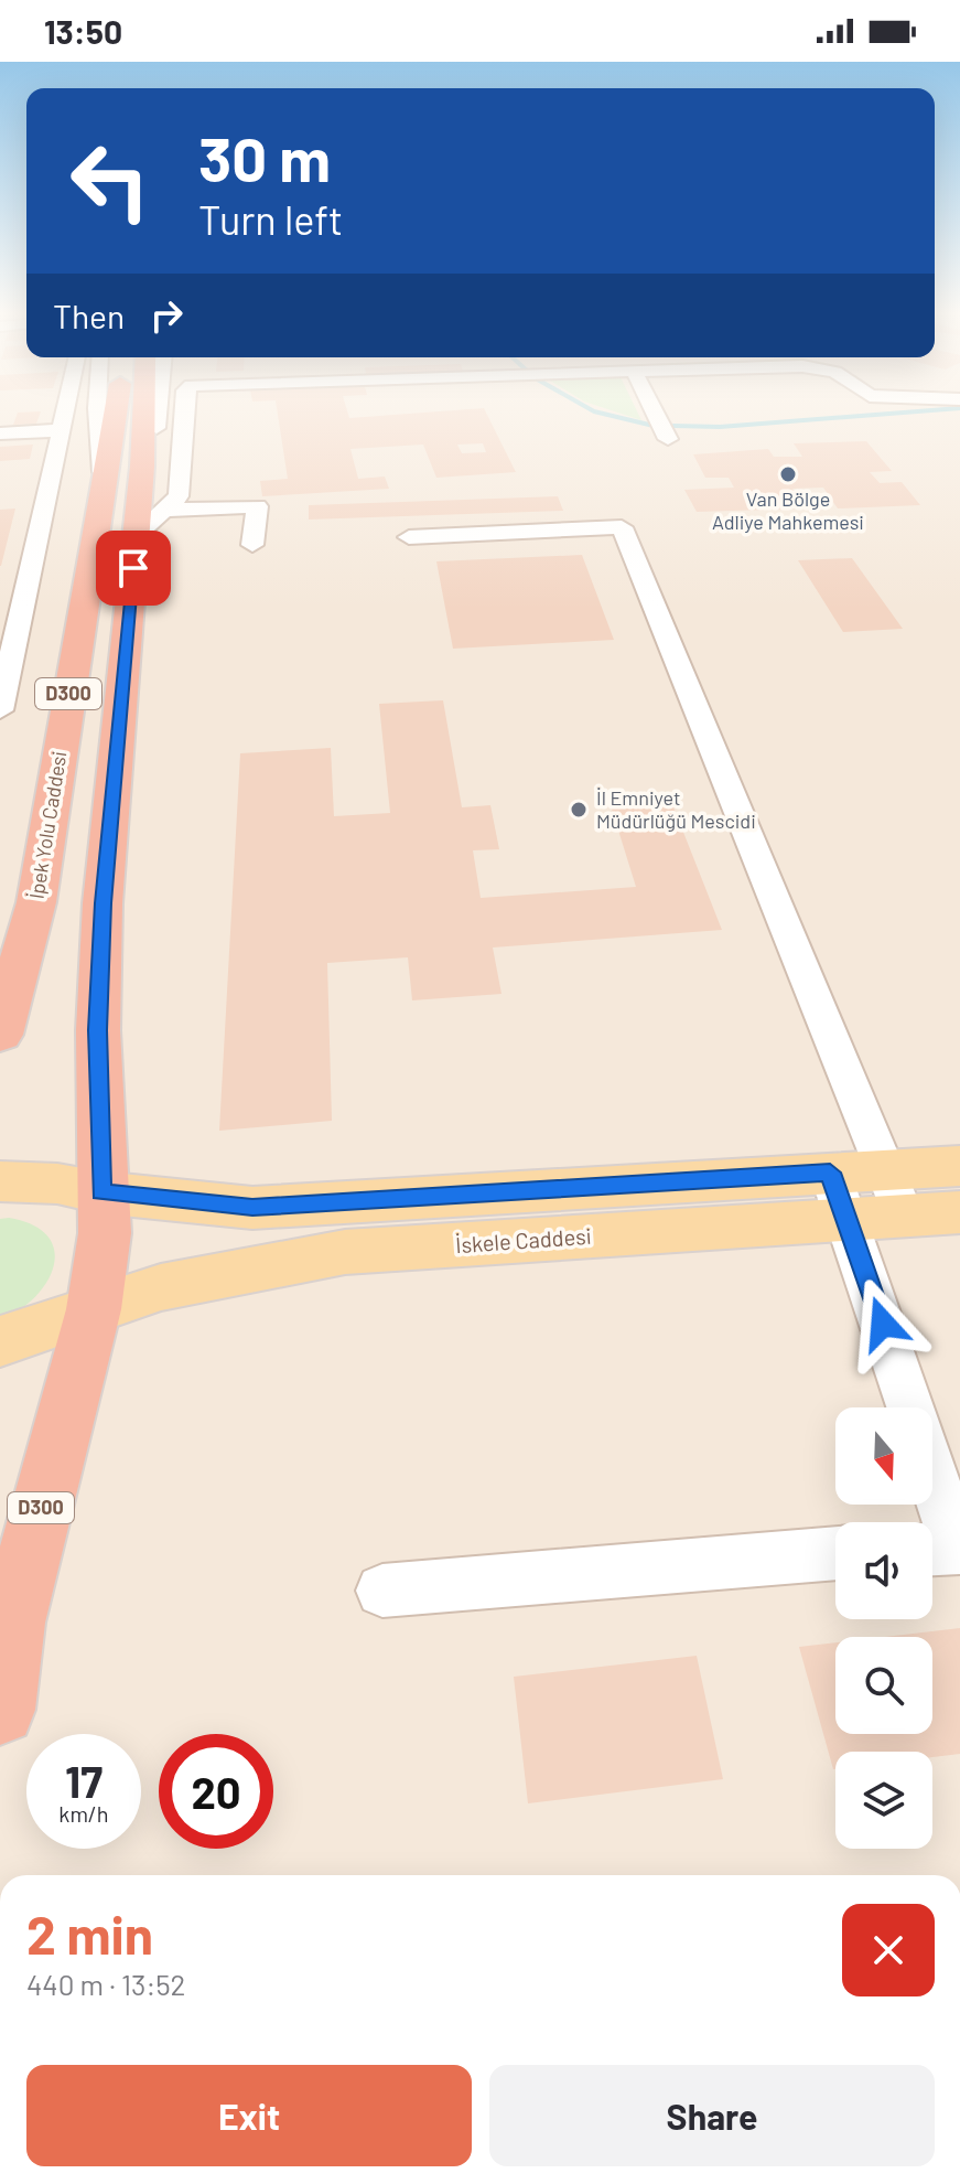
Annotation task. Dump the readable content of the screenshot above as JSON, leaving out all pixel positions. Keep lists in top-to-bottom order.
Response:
{
  "streets": {
    "highway": ["D300", "İpek Yolu Caddesi"],
    "main road": ["İskele Caddesi"]
  },
  "crossings": [
    ["D300", "İskele Caddesi"]
  ],
  "places": ["Van Bölge Adliye Mahkemesi", "İl Emniyet Müdürlüğü Mescidi"],
  "north": "bottom",
  "page": {
    "status": "13:50",
    "turn": ["30 m", "Turn left"],
    "then": "Then",
    "speed": "17 km/h",
    "limit": "20",
    "heading": ["2 min", "440 m · 13:52"],
    "buttons": ["Exit", "Share"]
  }
}
